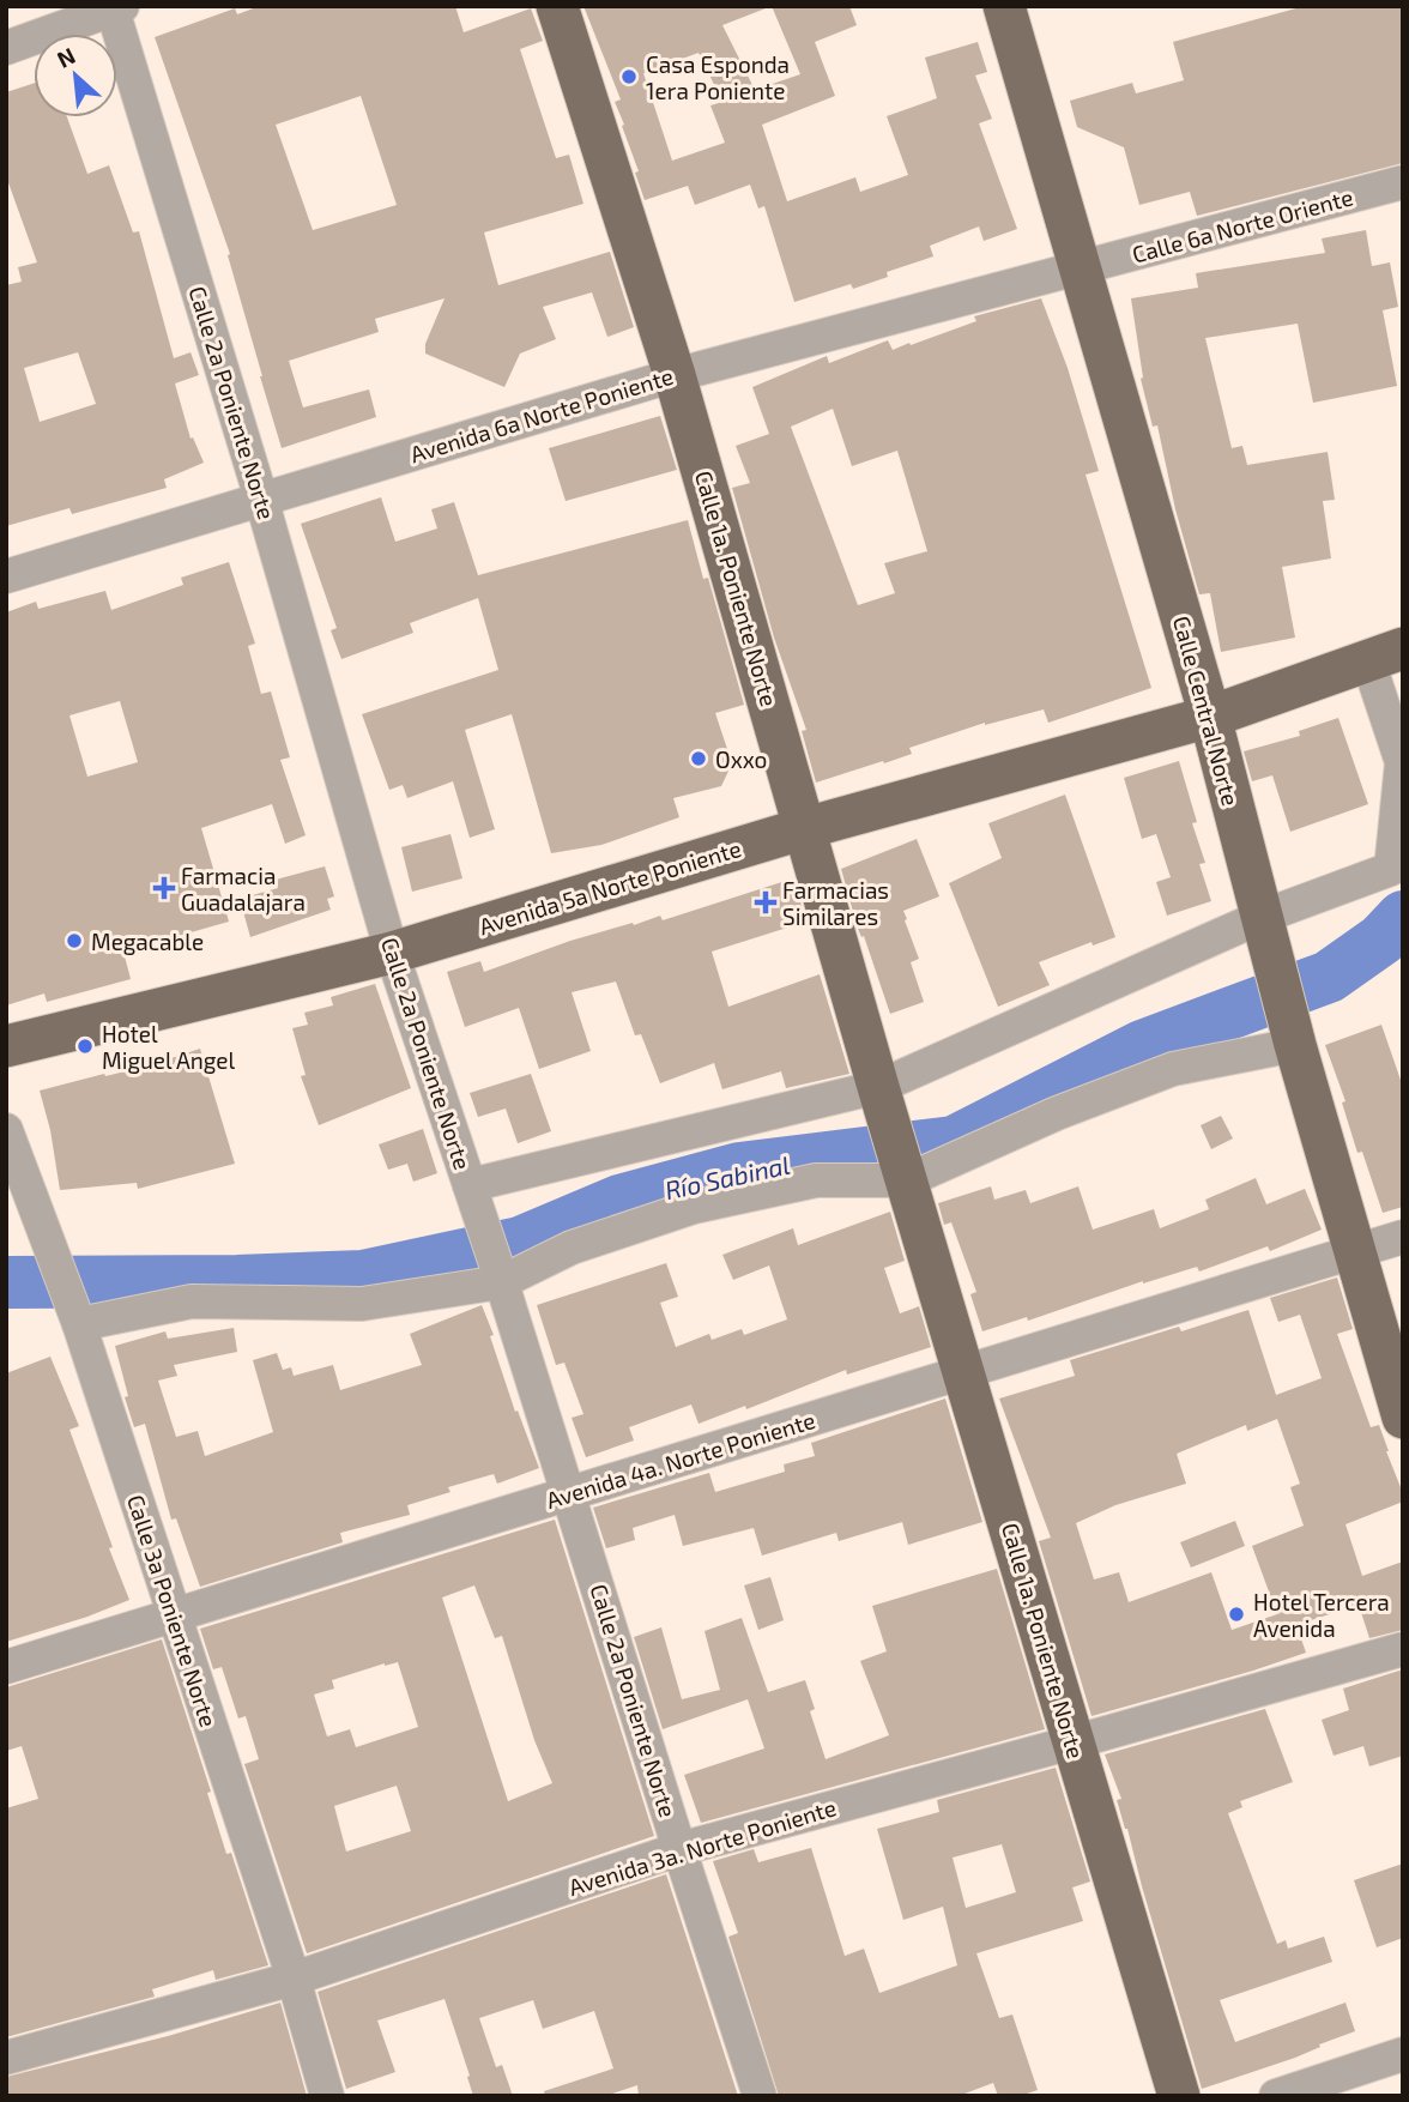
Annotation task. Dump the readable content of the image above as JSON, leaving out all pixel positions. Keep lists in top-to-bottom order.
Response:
{
  "streets": {
    "main road": ["Calle 1a. Poniente Norte", "Calle Central Norte", "Avenida 5a Norte Poniente"],
    "street": [
      "Calle 6a Norte Oriente",
      "Calle 2a Poniente Norte",
      "Avenida 6a Norte Poniente",
      "Avenida 4a. Norte Poniente",
      "Calle 3a Poniente Norte",
      "Avenida 3a. Norte Poniente"
    ]
  },
  "crossings": [
    ["Calle 6a Norte Oriente", "Avenida 6a Norte Poniente"],
    ["Calle 6a Norte Oriente", "Calle Central Norte"],
    ["Calle 2a Poniente Norte", "Avenida 6a Norte Poniente"],
    ["Calle 2a Poniente Norte", "Avenida 5a Norte Poniente"],
    ["Calle 2a Poniente Norte", "Avenida 4a. Norte Poniente"],
    ["Calle 2a Poniente Norte", "Avenida 3a. Norte Poniente"],
    ["Avenida 6a Norte Poniente", "Calle 1a. Poniente Norte"],
    ["Avenida 6a Norte Poniente", "Calle Central Norte"],
    ["Calle 1a. Poniente Norte", "Avenida 5a Norte Poniente"],
    ["Calle 1a. Poniente Norte", "Avenida 4a. Norte Poniente"],
    ["Calle 1a. Poniente Norte", "Avenida 3a. Norte Poniente"],
    ["Calle Central Norte", "Avenida 5a Norte Poniente"],
    ["Calle Central Norte", "Avenida 4a. Norte Poniente"],
    ["Avenida 4a. Norte Poniente", "Calle 3a Poniente Norte"],
    ["Calle 3a Poniente Norte", "Avenida 3a. Norte Poniente"]
  ],
  "water": ["Río Sabinal"],
  "places": {
    "other": [
      "Casa Esponda 1era Poniente",
      "Oxxo",
      "Megacable",
      "Hotel Miguel Angel",
      "Hotel Tercera Avenida"
    ],
    "health": ["Farmacia Guadalajara", "Farmacias Similares"]
  },
  "north": "top left"
}
